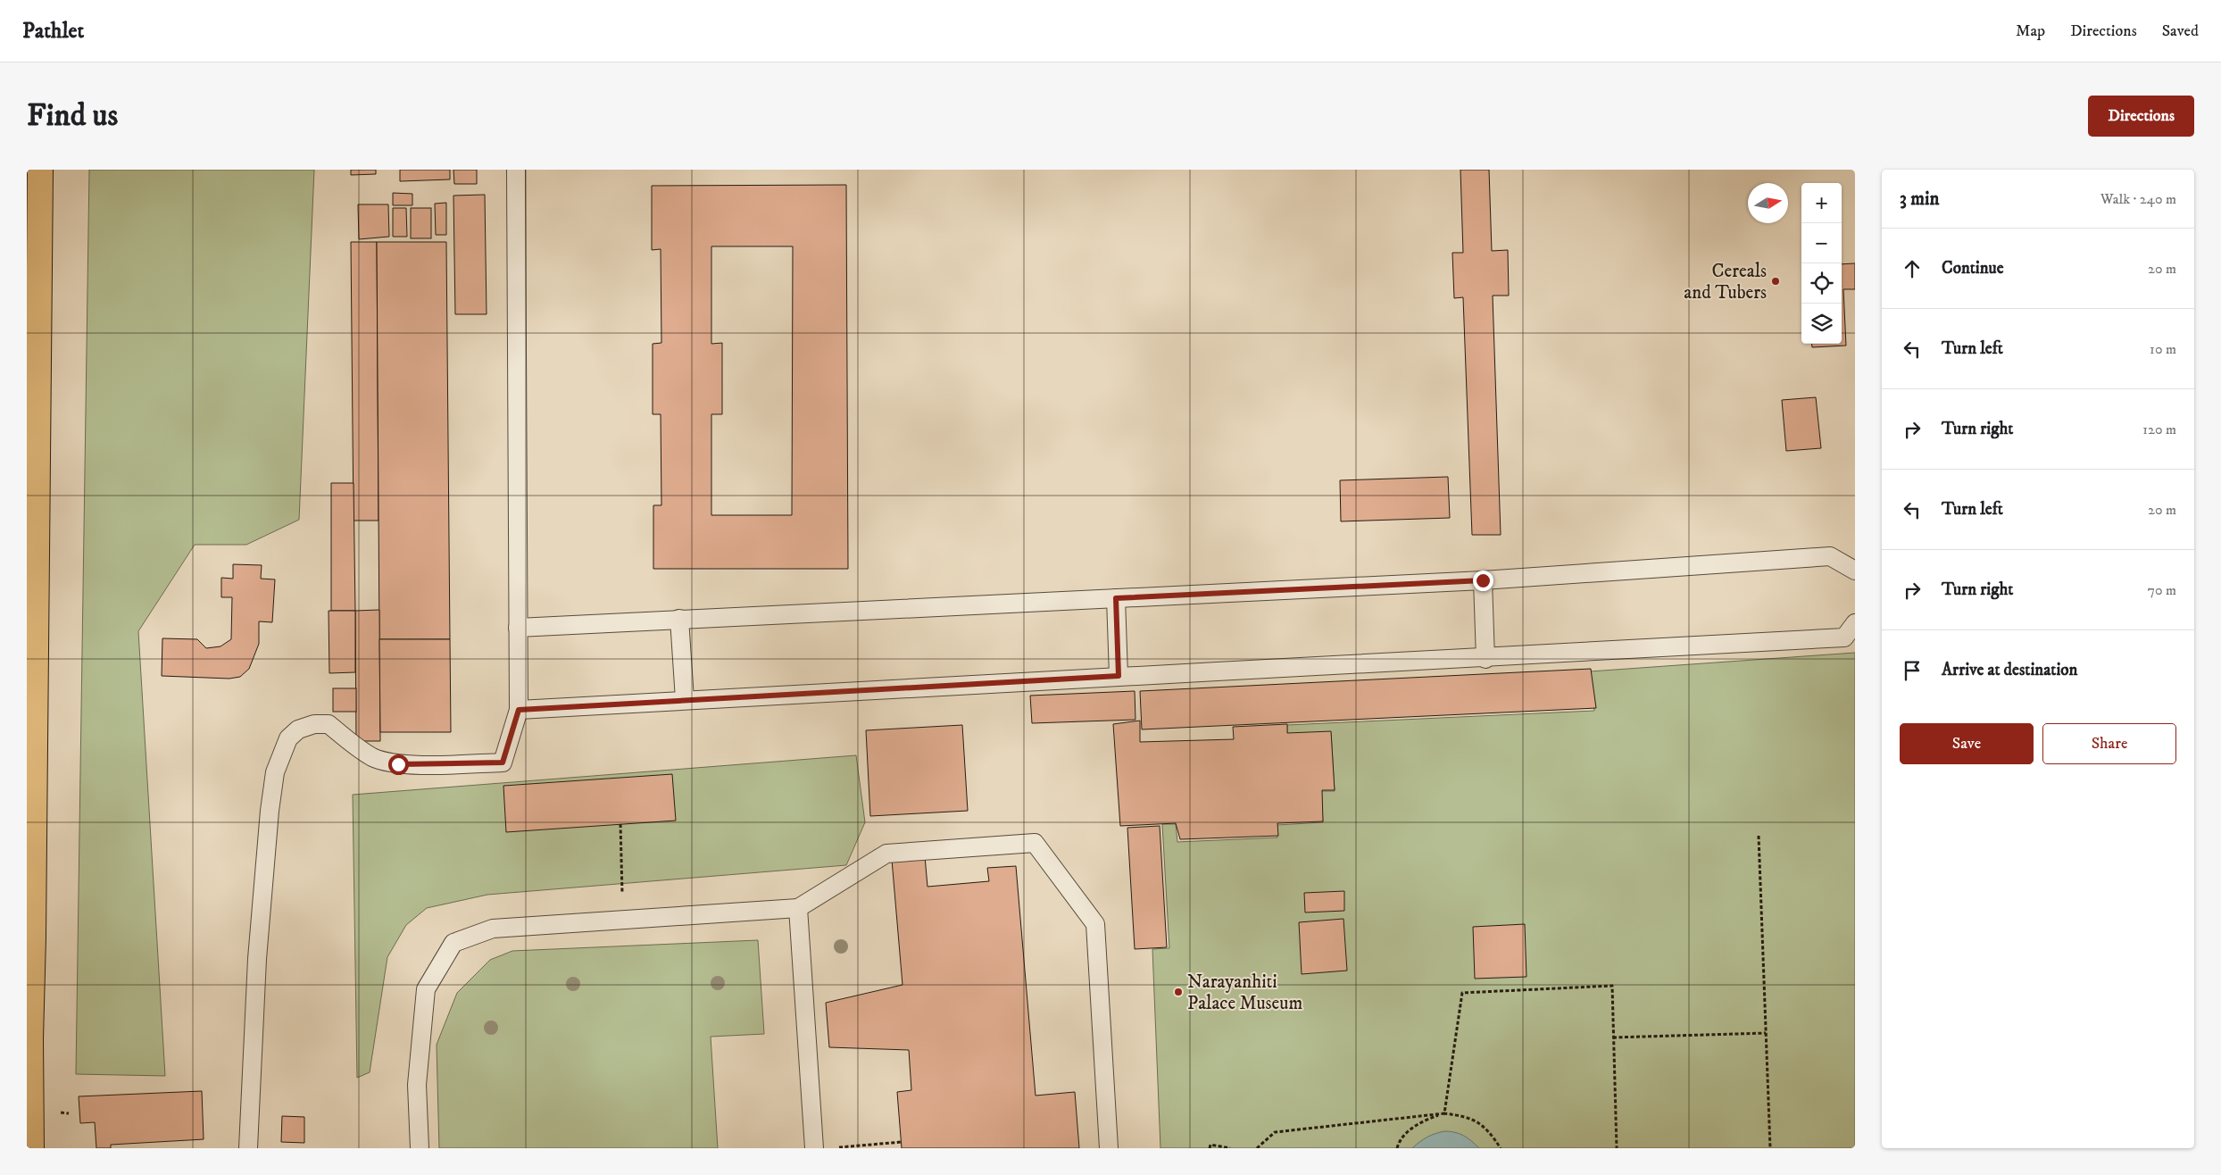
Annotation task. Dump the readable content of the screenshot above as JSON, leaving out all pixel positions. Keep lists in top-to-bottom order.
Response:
{
  "places": ["Cereals and Tubers", "Narayanhiti Palace Museum"],
  "north": "right",
  "page": {
    "header": "Pathlet",
    "nav": ["Map", "Directions", "Saved"],
    "buttons": [
      "Directions",
      ["Save", "Share"]
    ],
    "title": "Find us",
    "heading": ["3 min", "Walk · 240 m"],
    "map_buttons": ["+", "−"],
    "list": [
      ["Continue", "20 m"],
      ["Turn left", "10 m"],
      ["Turn right", "120 m"],
      ["Turn left", "20 m"],
      ["Turn right", "70 m"],
      "Arrive at destination"
    ]
  }
}
